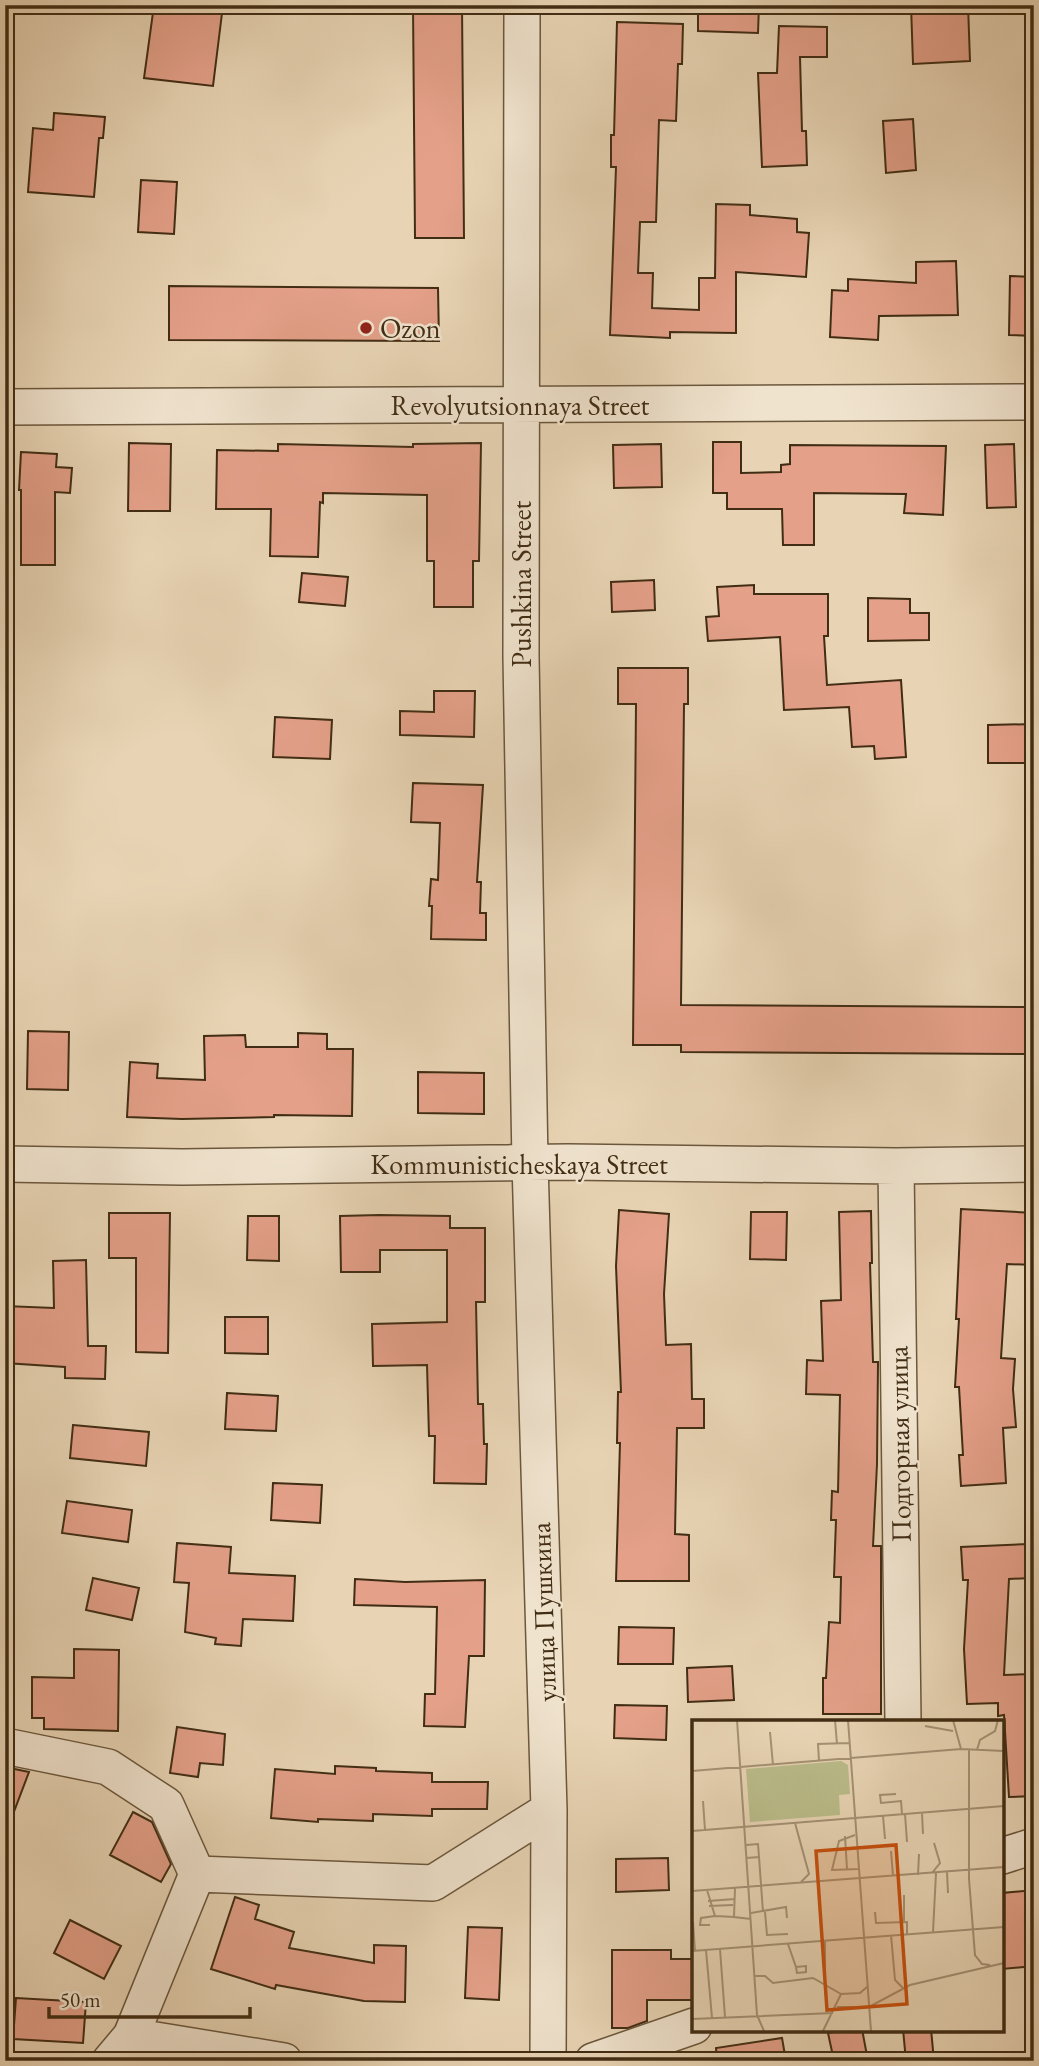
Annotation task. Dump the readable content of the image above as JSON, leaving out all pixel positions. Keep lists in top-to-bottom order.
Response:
{
  "streets": {
    "street": [
      "Revolyutsionnaya Street",
      "Pushkina Street",
      "Kommunisticheskaya Street",
      "Подгорная улица",
      "улица Пушкина"
    ]
  },
  "crossings": [
    ["Revolyutsionnaya Street", "Pushkina Street"],
    ["Pushkina Street", "Kommunisticheskaya Street"],
    ["Pushkina Street", "улица Пушкина"],
    ["Kommunisticheskaya Street", "Подгорная улица"],
    ["Kommunisticheskaya Street", "улица Пушкина"]
  ],
  "places": ["Ozon"],
  "scale_bar": "50 m"
}
